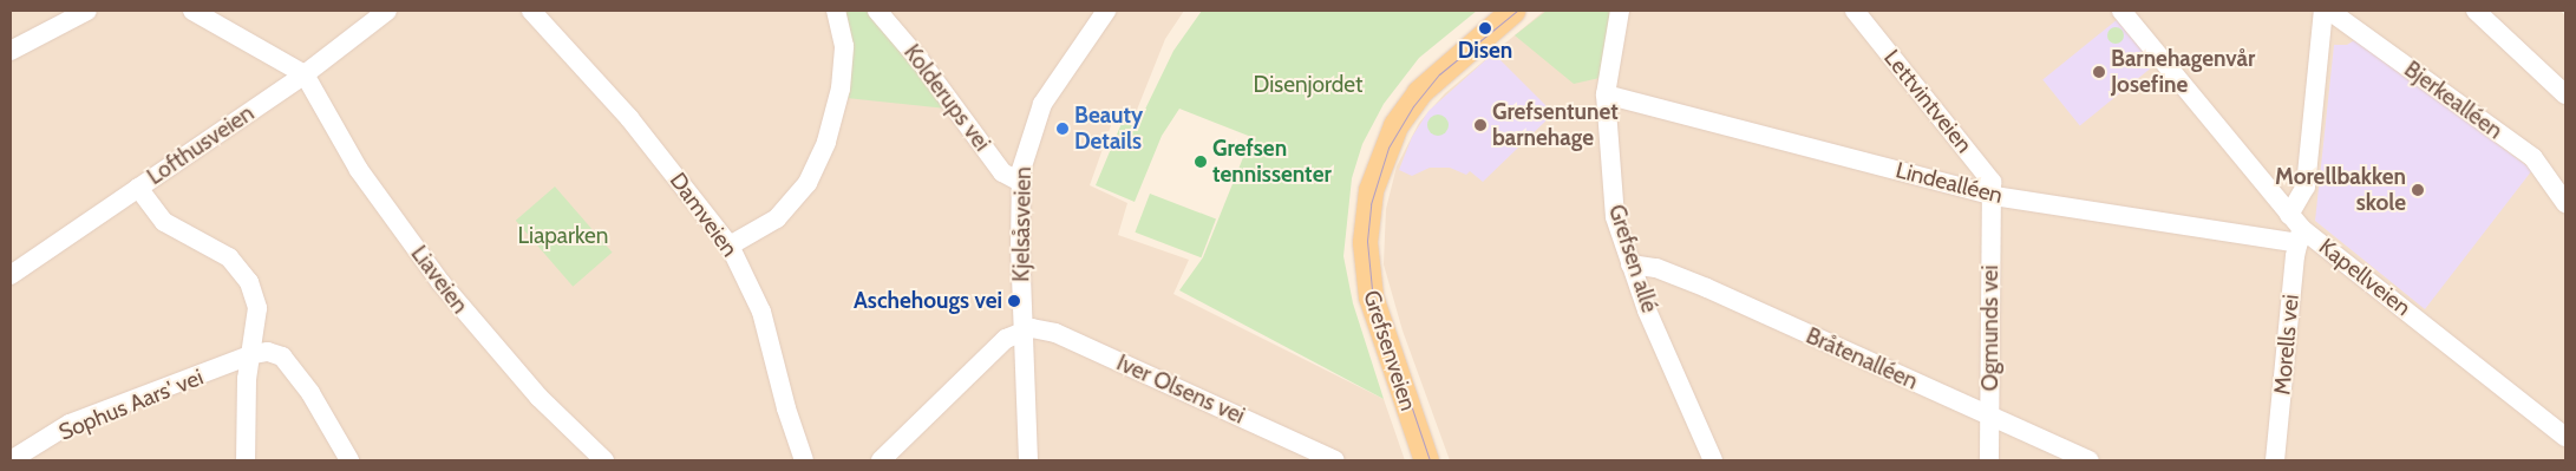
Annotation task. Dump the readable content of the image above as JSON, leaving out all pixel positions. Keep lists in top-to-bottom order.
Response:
{
  "streets": {
    "main road": ["Grefsenveien"],
    "street": [
      "Kolderups vei",
      "Bjerkealléen",
      "Lettvintveien",
      "Lofthusveien",
      "Lindealléen",
      "Damveien",
      "Kjelsåsveien",
      "Grefsen allé",
      "Kapellveien",
      "Liaveien",
      "Ogmunds vei",
      "Morells vei",
      "Bråtenalléen",
      "Iver Olsens vei",
      "Sophus Aars' vei"
    ]
  },
  "crossings": [
    ["Kolderups vei", "Kjelsåsveien"],
    ["Lettvintveien", "Lindealléen"],
    ["Lettvintveien", "Ogmunds vei"],
    ["Lofthusveien", "Liaveien"],
    ["Lindealléen", "Grefsen allé"],
    ["Lindealléen", "Kapellveien"],
    ["Lindealléen", "Ogmunds vei"],
    ["Lindealléen", "Morells vei"],
    ["Kjelsåsveien", "Iver Olsens vei"],
    ["Grefsen allé", "Bråtenalléen"],
    ["Kapellveien", "Morells vei"],
    ["Ogmunds vei", "Bråtenalléen"]
  ],
  "parks": ["Disenjordet", "Liaparken"],
  "places": [
    "Disen",
    "Barnehagenvår Josefine",
    "Grefsentunet barnehage",
    "Beauty Details",
    "Grefsen tennissenter",
    "Morellbakken skole",
    "Aschehougs vei"
  ]
}
